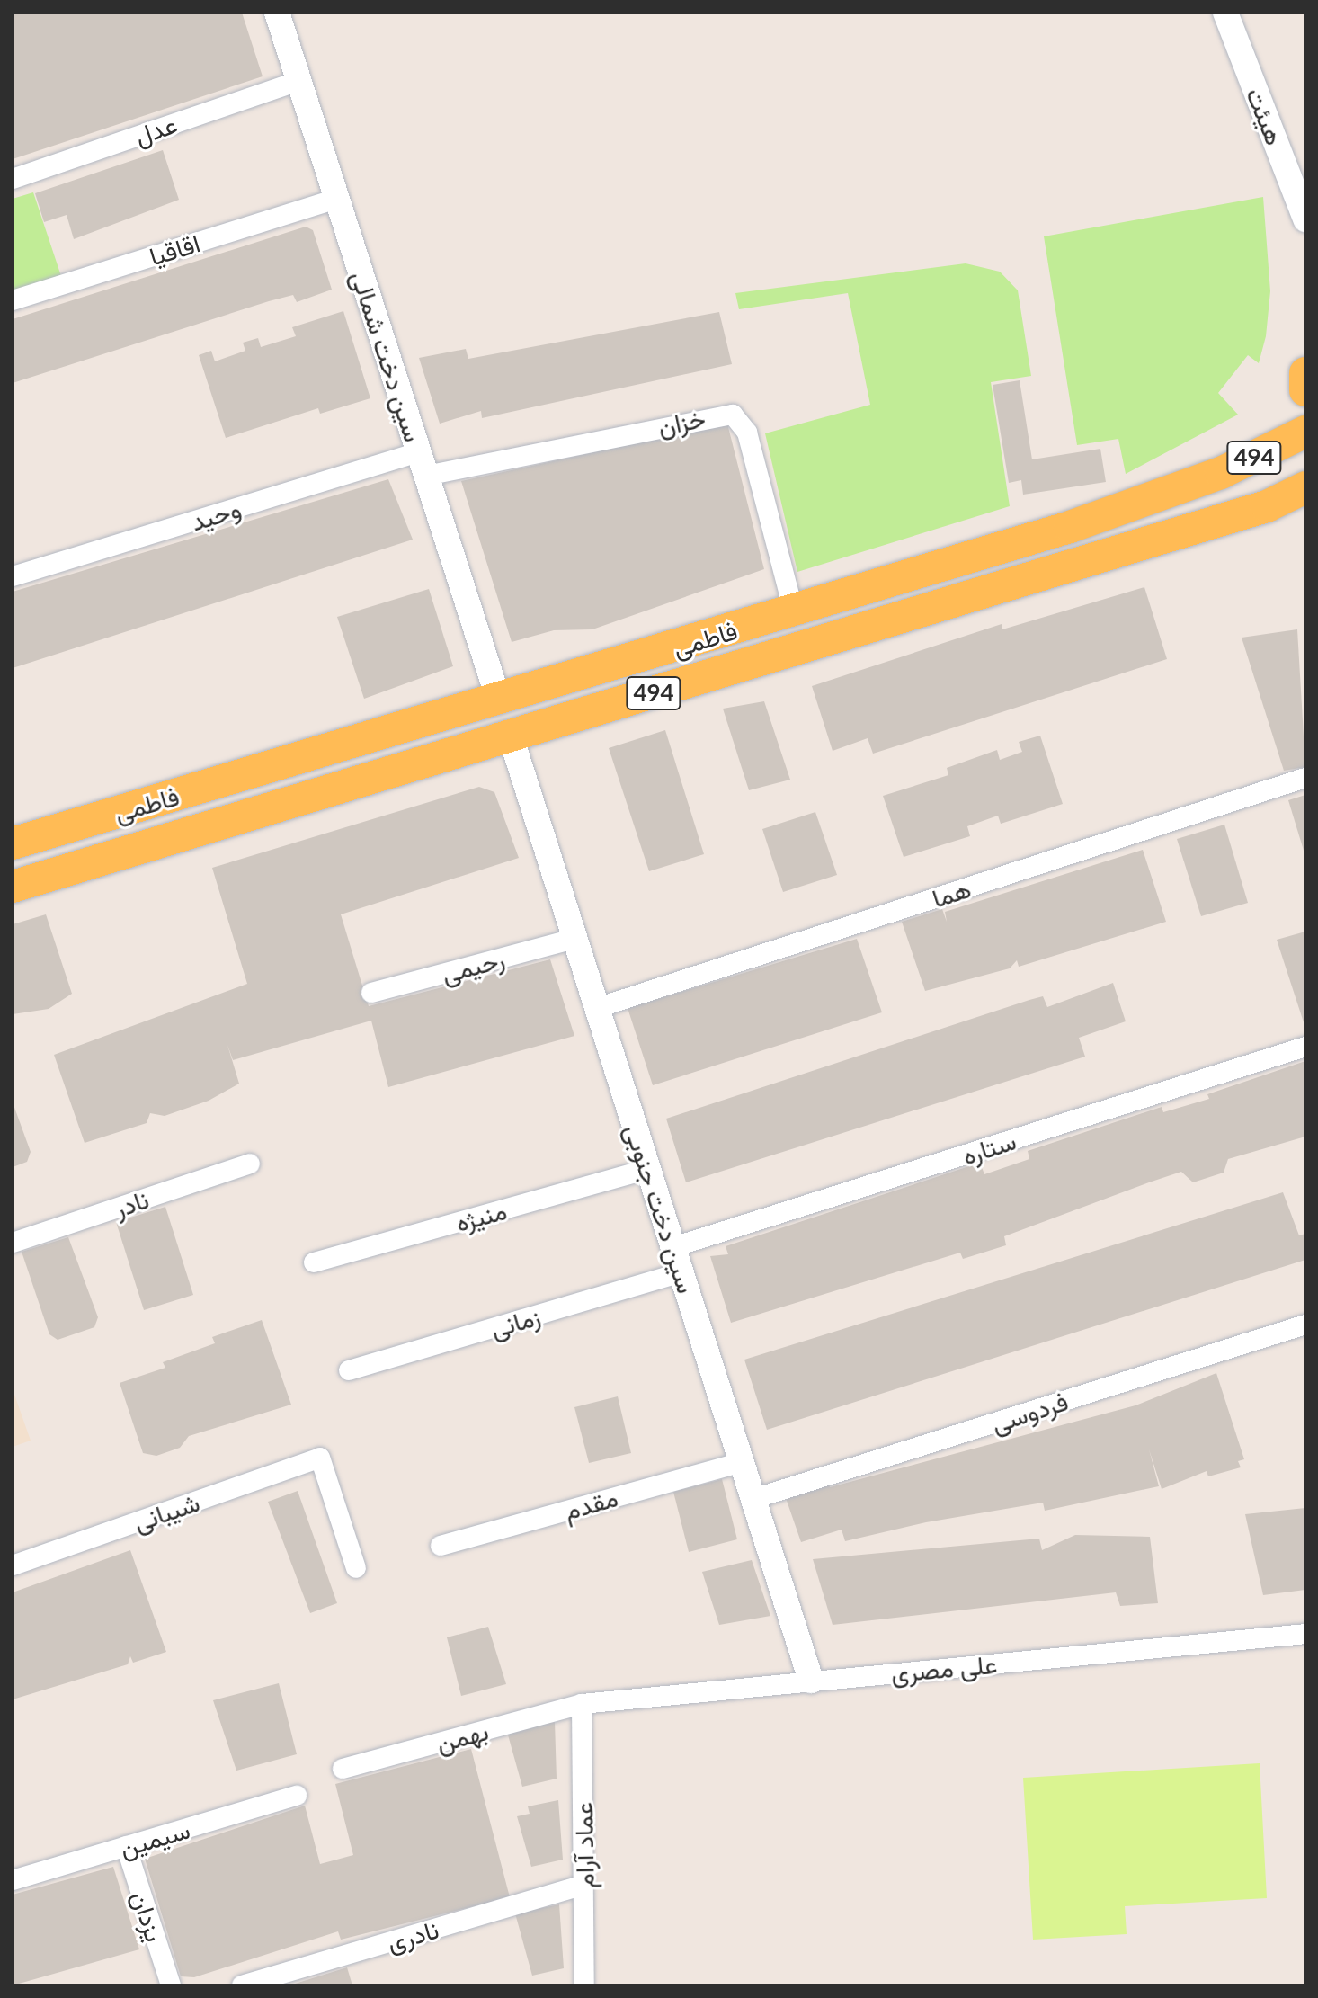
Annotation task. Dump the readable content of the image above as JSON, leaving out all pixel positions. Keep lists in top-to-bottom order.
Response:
{
  "streets": {
    "main road": ["494", "فاطمی"],
    "street": [
      "هیئت",
      "عدل",
      "اقاقیا",
      "سین دخت شمالی",
      "خزان",
      "وحید",
      "هما",
      "رحیمی",
      "ستاره",
      "نادر",
      "سین دخت جنوبی",
      "منیژه",
      "زمانی",
      "فردوسی",
      "مقدم",
      "شیبانی",
      "علی مصری",
      "بهمن",
      "سیمین",
      "عماد آرام",
      "یزدان",
      "نادری"
    ]
  },
  "crossings": [
    ["عدل", "سین دخت شمالی"],
    ["اقاقیا", "سین دخت شمالی"],
    ["سین دخت شمالی", "خزان"],
    ["سین دخت شمالی", "وحید"],
    ["سین دخت شمالی", "فاطمی"],
    ["خزان", "وحید"],
    ["خزان", "فاطمی"],
    ["فاطمی", "سین دخت جنوبی"],
    ["هما", "سین دخت جنوبی"],
    ["رحیمی", "سین دخت جنوبی"],
    ["ستاره", "سین دخت جنوبی"],
    ["سین دخت جنوبی", "منیژه"],
    ["سین دخت جنوبی", "زمانی"],
    ["سین دخت جنوبی", "فردوسی"],
    ["سین دخت جنوبی", "مقدم"],
    ["سین دخت جنوبی", "علی مصری"],
    ["علی مصری", "بهمن"],
    ["علی مصری", "عماد آرام"],
    ["بهمن", "عماد آرام"],
    ["سیمین", "یزدان"],
    ["عماد آرام", "نادری"]
  ]
}
